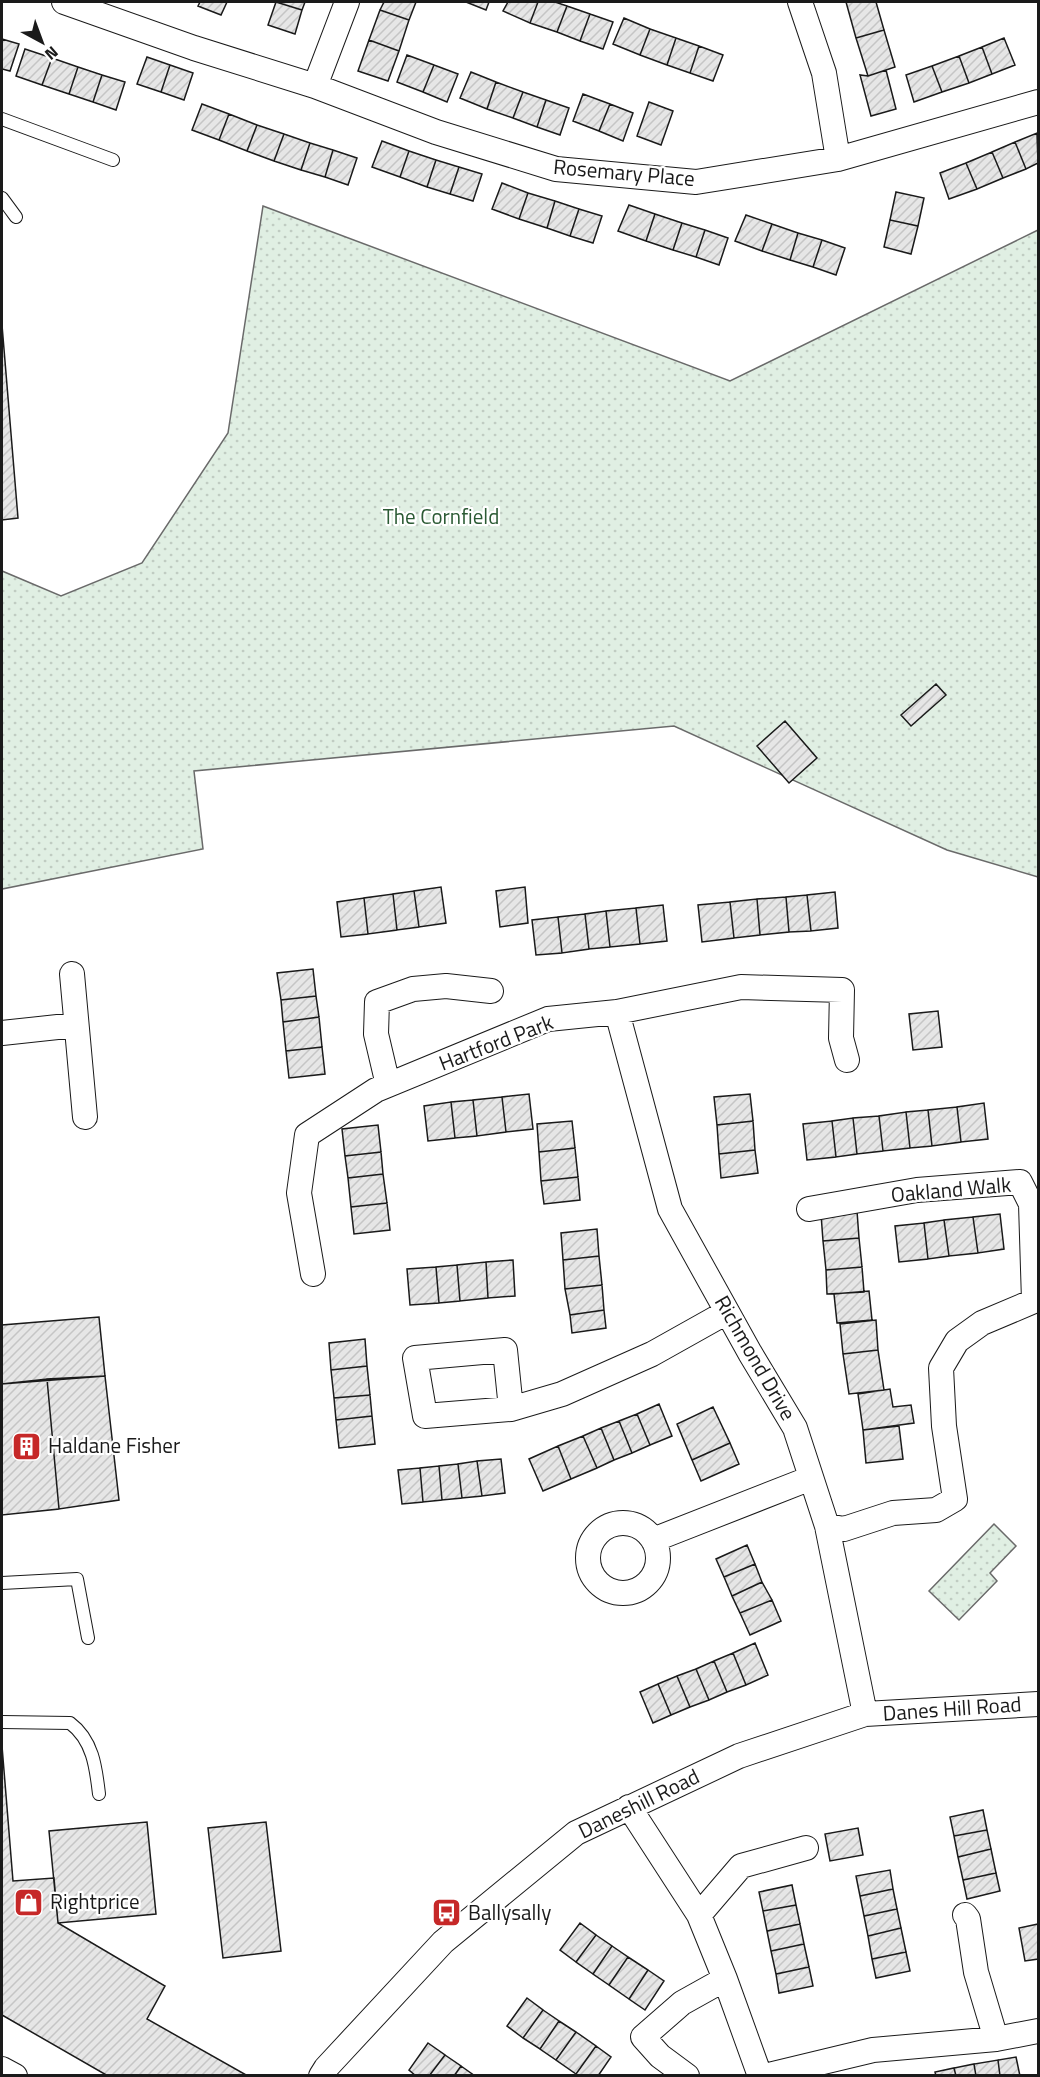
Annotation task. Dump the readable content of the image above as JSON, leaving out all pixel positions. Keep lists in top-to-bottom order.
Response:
{
  "streets": {
    "street": [
      "Rosemary Place",
      "Hartford Park",
      "Oakland Walk",
      "Richmond Drive",
      "Danes Hill Road",
      "Daneshill Road"
    ]
  },
  "crossings": [
    ["Hartford Park", "Richmond Drive"],
    ["Oakland Walk", "Richmond Drive"],
    ["Richmond Drive", "Danes Hill Road"],
    ["Richmond Drive", "Daneshill Road"],
    ["Danes Hill Road", "Daneshill Road"]
  ],
  "parks": ["The Cornfield"],
  "places": {
    "building": ["Haldane Fisher"],
    "shop": ["Rightprice"],
    "bus stop": ["Ballysally"]
  },
  "north": "bottom right"
}
